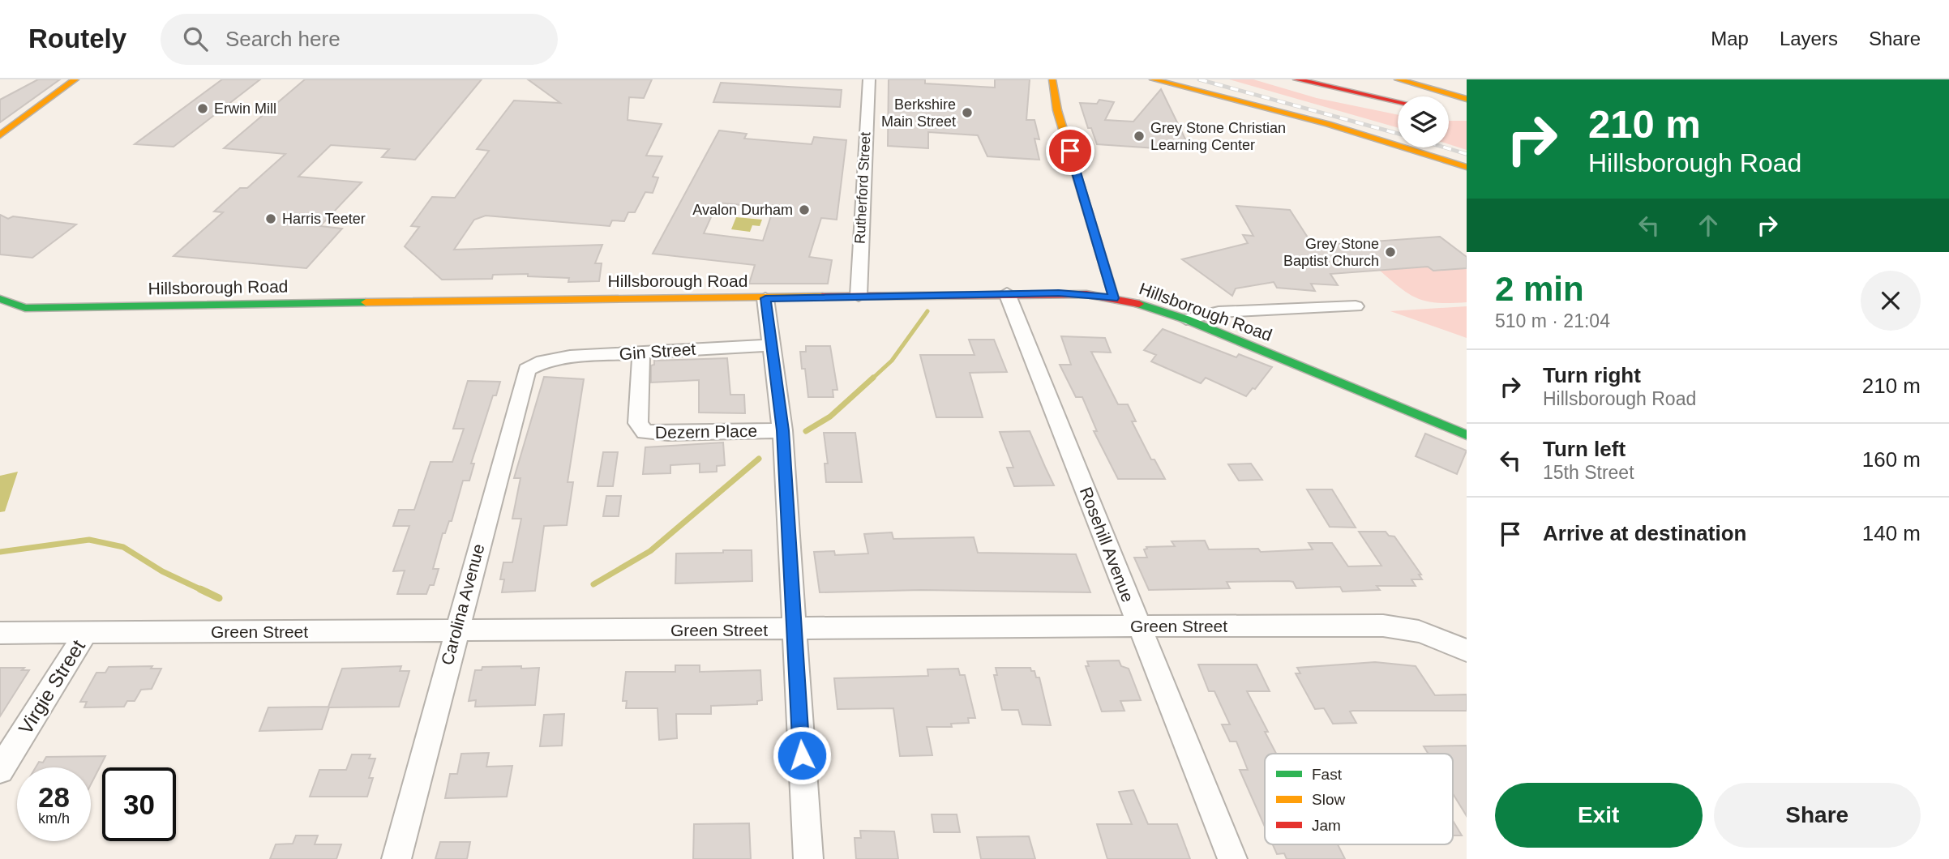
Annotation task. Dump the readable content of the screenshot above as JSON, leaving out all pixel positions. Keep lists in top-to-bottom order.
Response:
{
  "streets": {
    "main road": ["Hillsborough Road"],
    "street": [
      "Rutherford Street",
      "Gin Street",
      "Dezern Place",
      "Rosehill Avenue",
      "Carolina Avenue",
      "Green Street",
      "Virgie Street"
    ]
  },
  "crossings": [
    ["Rutherford Street", "Hillsborough Road"],
    ["Hillsborough Road", "Rosehill Avenue"],
    ["Gin Street", "Dezern Place"],
    ["Gin Street", "Carolina Avenue"],
    ["Rosehill Avenue", "Green Street"],
    ["Carolina Avenue", "Green Street"],
    ["Green Street", "Virgie Street"]
  ],
  "places": [
    "Erwin Mill",
    "Berkshire Main Street",
    "Grey Stone Christian Learning Center",
    "Avalon Durham",
    "Harris Teeter",
    "Grey Stone Baptist Church"
  ],
  "legend": ["Fast", "Slow", "Jam"],
  "page": {
    "header": "Routely",
    "search": "Search here",
    "nav": ["Map", "Layers", "Share"],
    "turn": ["210 m", "Hillsborough Road"],
    "heading": ["2 min", "510 m · 21:04"],
    "list": [
      {
        "name": "Turn right",
        "note": "Hillsborough Road",
        "value": "210 m"
      },
      {
        "name": "Turn left",
        "note": "15th Street",
        "value": "160 m"
      },
      {
        "name": "Arrive at destination",
        "value": "140 m"
      }
    ],
    "speed": "28 km/h",
    "limit": "30",
    "buttons": ["Exit", "Share"]
  }
}
